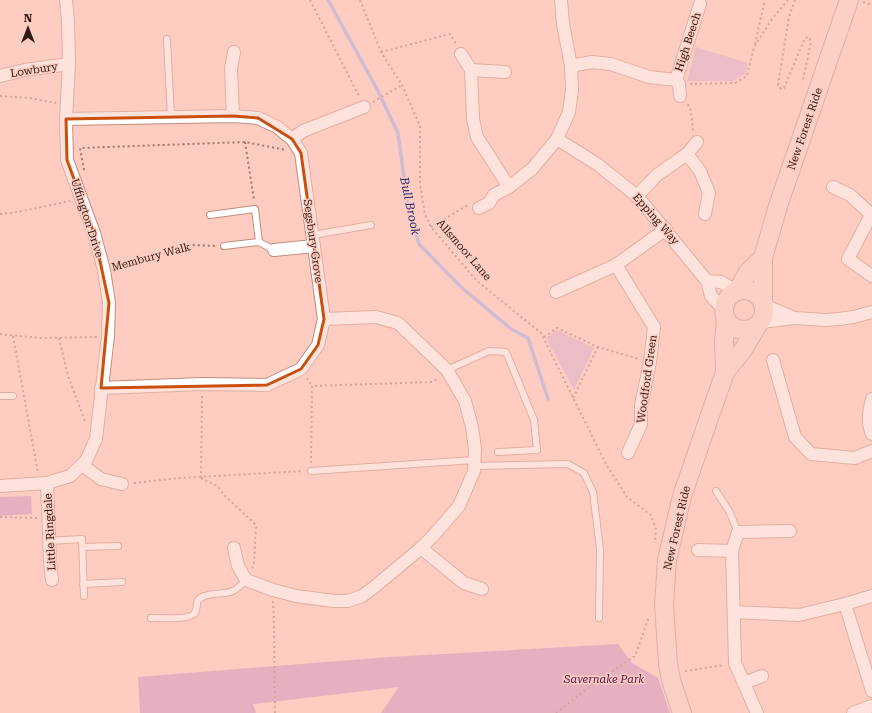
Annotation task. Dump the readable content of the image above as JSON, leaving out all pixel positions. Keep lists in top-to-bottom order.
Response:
{
  "streets": {
    "main road": ["New Forest Ride"],
    "street": [
      "High Beech",
      "Lowbury",
      "Uffington Drive",
      "Epping Way",
      "Segsbury Grove",
      "Woodford Green",
      "Little Ringdale"
    ],
    "path": ["Allsmoor Lane", "Membury Walk"]
  },
  "crossings": [
    ["Lowbury", "Uffington Drive"],
    ["New Forest Ride", "Epping Way"],
    ["Uffington Drive", "Segsbury Grove"],
    ["Uffington Drive", "Membury Walk"],
    ["Uffington Drive", "Little Ringdale"]
  ],
  "water": ["Bull Brook"],
  "parks": ["Savernake Park"],
  "north": "top"
}
